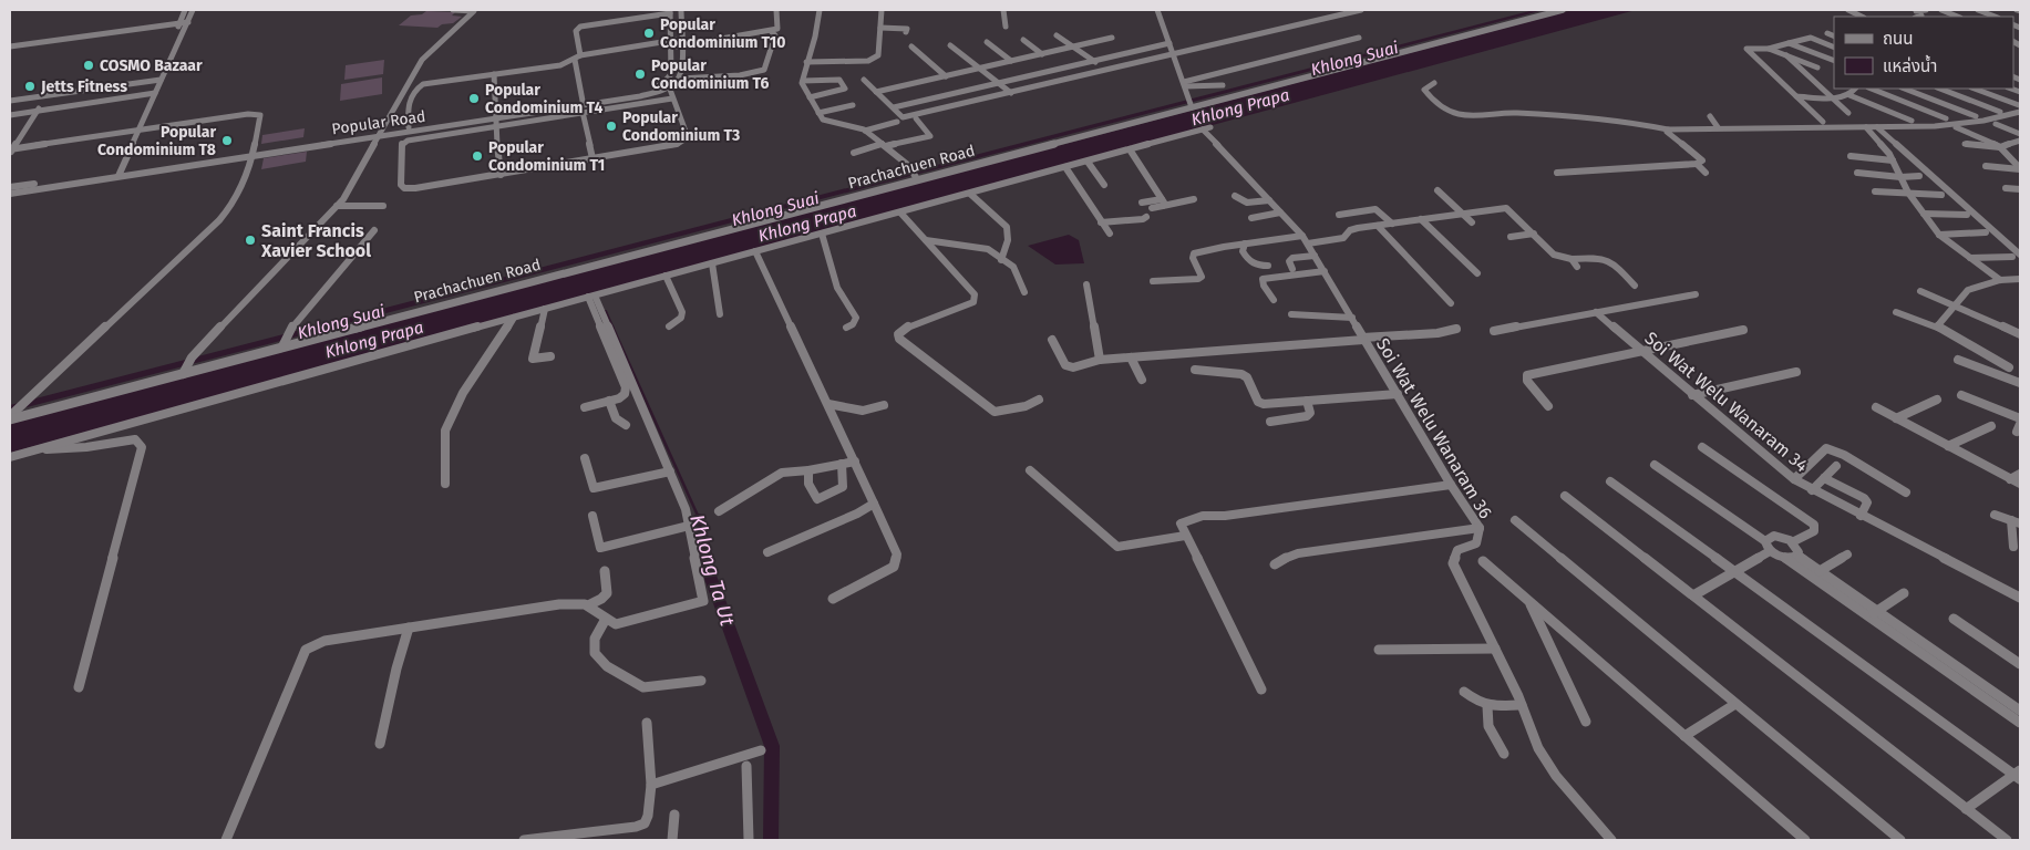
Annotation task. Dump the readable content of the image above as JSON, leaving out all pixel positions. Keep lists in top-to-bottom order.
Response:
{
  "streets": {
    "street": [
      "Popular Road",
      "Prachachuen Road",
      "Soi Wat Welu Wanaram 34",
      "Soi Wat Welu Wanaram 36"
    ]
  },
  "water": ["Khlong Suai", "Khlong Prapa", "Khlong Ta Ut"],
  "places": [
    "Popular Condominium T10",
    "COSMO Bazaar",
    "Popular Condominium T6",
    "Jetts Fitness",
    "Popular Condominium T4",
    "Popular Condominium T3",
    "Popular Condominium T8",
    "Popular Condominium T1",
    "Saint Francis Xavier School"
  ],
  "legend": ["ถนน", "แหล่งน้ำ"]
}
